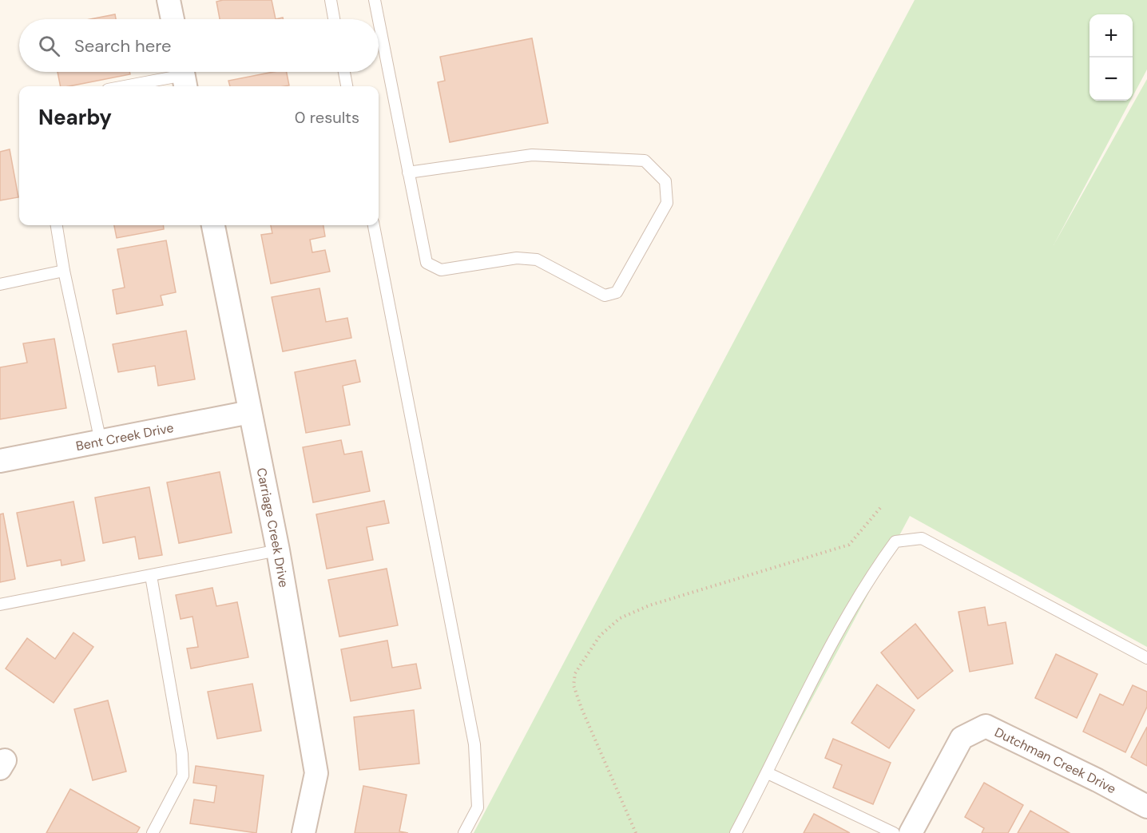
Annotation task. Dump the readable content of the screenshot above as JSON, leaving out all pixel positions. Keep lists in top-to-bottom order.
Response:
{
  "streets": {
    "street": ["Bent Creek Drive", "Carriage Creek Drive", "Dutchman Creek Drive"]
  },
  "crossings": [
    ["Bent Creek Drive", "Carriage Creek Drive"]
  ],
  "page": {
    "map_buttons": ["+", "−"],
    "search": "Search here",
    "heading": ["Nearby", "0 results"]
  }
}
